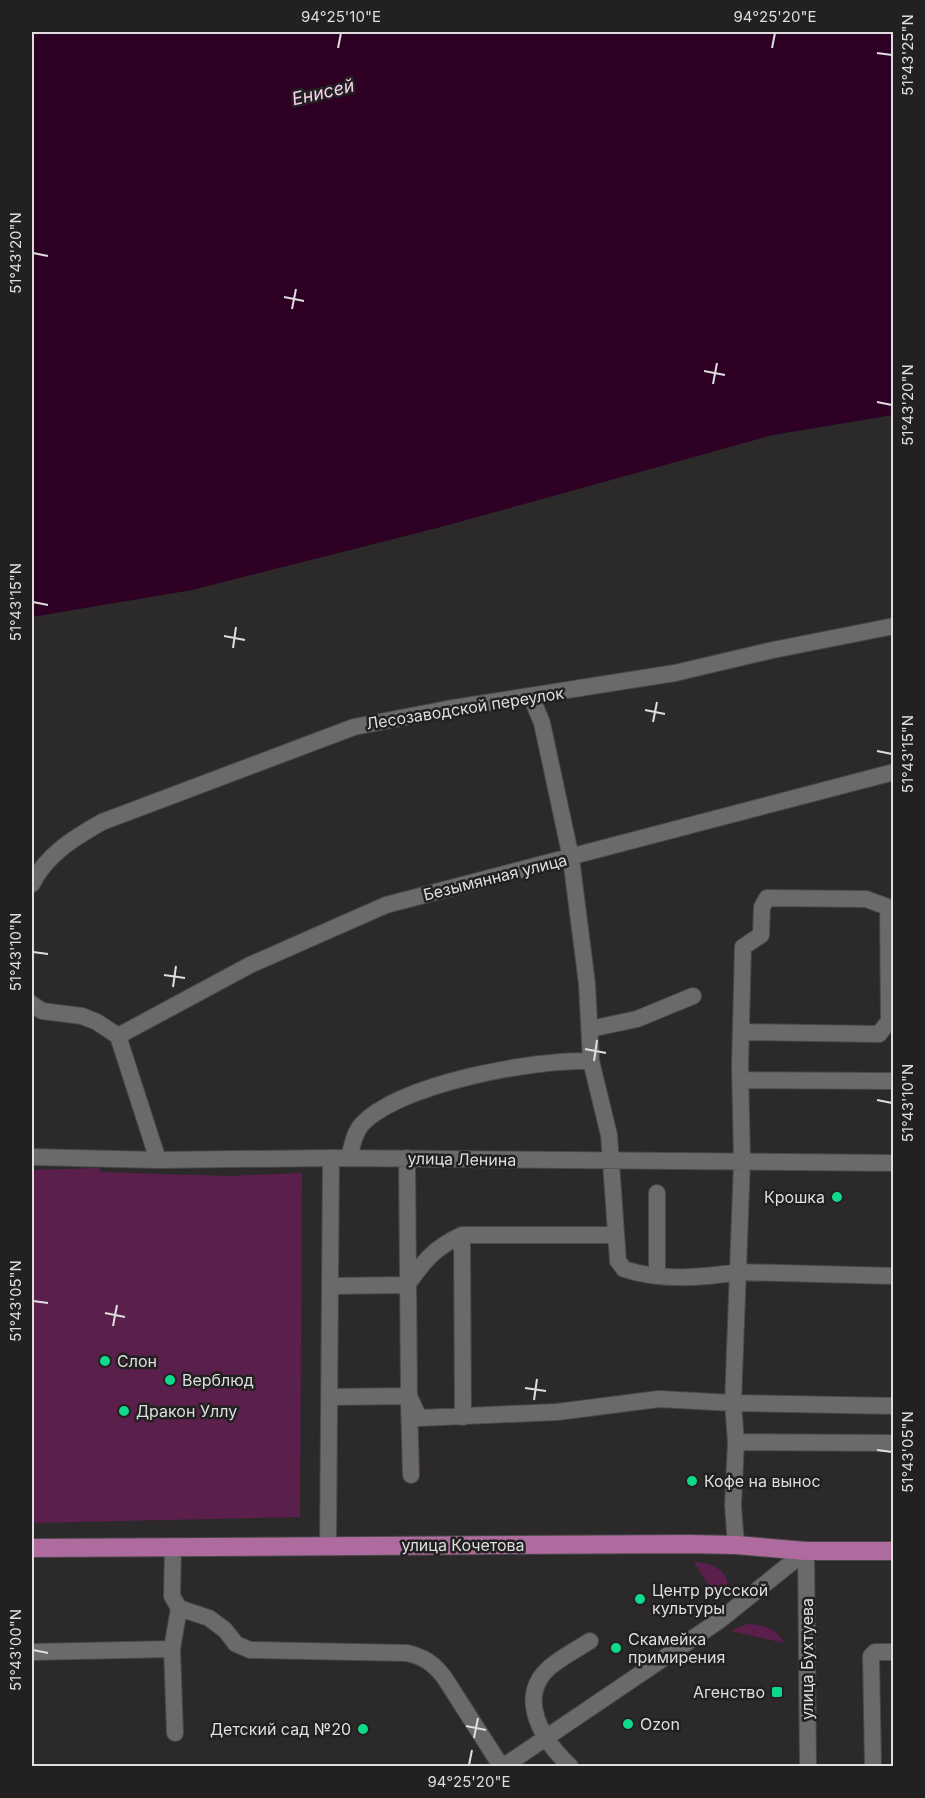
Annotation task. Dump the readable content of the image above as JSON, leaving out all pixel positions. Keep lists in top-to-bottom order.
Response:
{
  "streets": {
    "main road": ["улица Кочетова"],
    "street": [
      "Лесозаводской переулок",
      "Безымянная улица",
      "улица Ленина",
      "улица Бухтуева"
    ]
  },
  "crossings": [
    ["улица Кочетова", "улица Бухтуева"]
  ],
  "water": ["Енисей"],
  "places": {
    "other": [
      "Крошка",
      "Слон",
      "Верблюд",
      "Дракон Уллу",
      "Кофе на вынос",
      "Центр русской культуры",
      "Скамейка примирения",
      "Ozon",
      "Детский сад №20"
    ],
    "transit": ["Агенство"]
  },
  "coordinates": [
    "94°25'10\"E",
    "94°25'20\"E",
    "51°43'25\"N",
    "51°43'20\"N",
    "51°43'15\"N",
    "51°43'10\"N",
    "51°43'05\"N",
    "51°43'00\"N"
  ]
}
